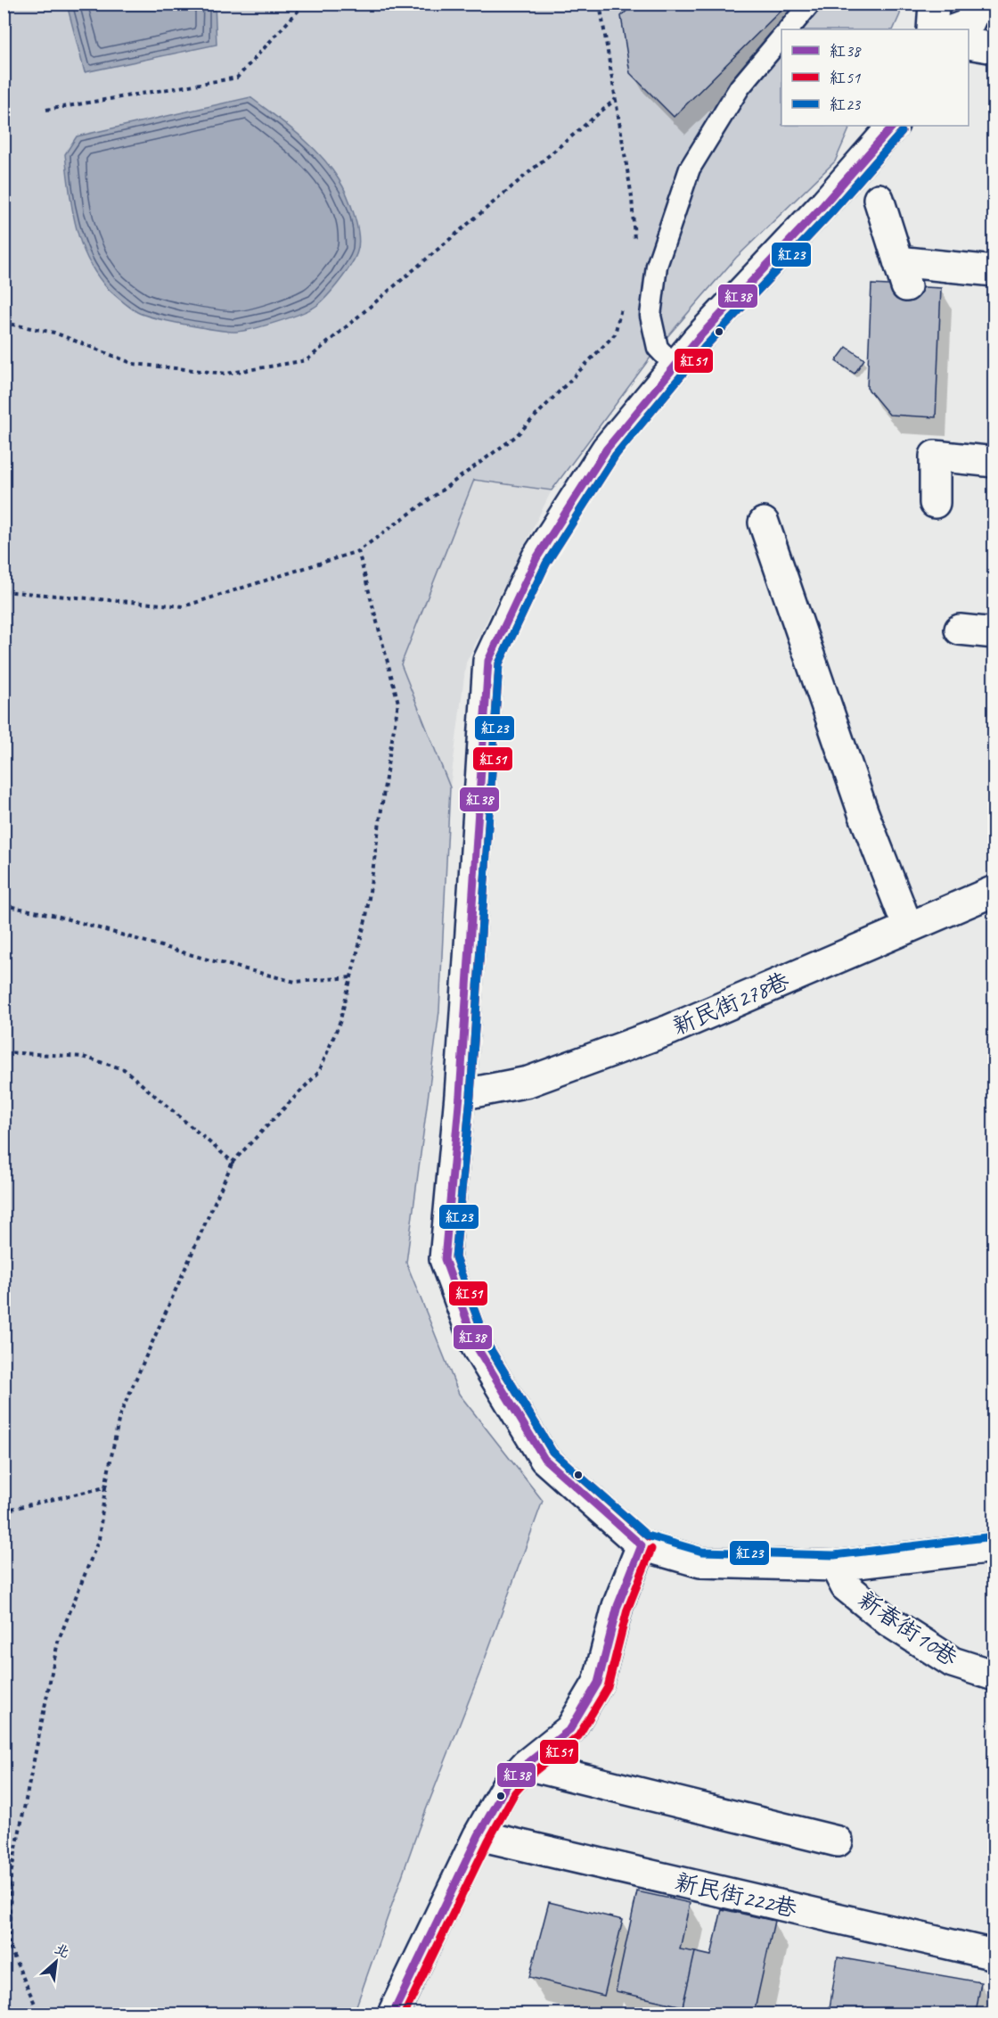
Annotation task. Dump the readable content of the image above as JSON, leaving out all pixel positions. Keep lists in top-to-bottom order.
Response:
{
  "streets": {
    "street": ["新民街278巷", "新春街10巷", "新民街222巷"]
  },
  "lines": ["transit line 紅38", "transit line 紅51", "transit line 紅23"],
  "legend": ["紅38", "紅51", "紅23"],
  "north": "top right"
}
